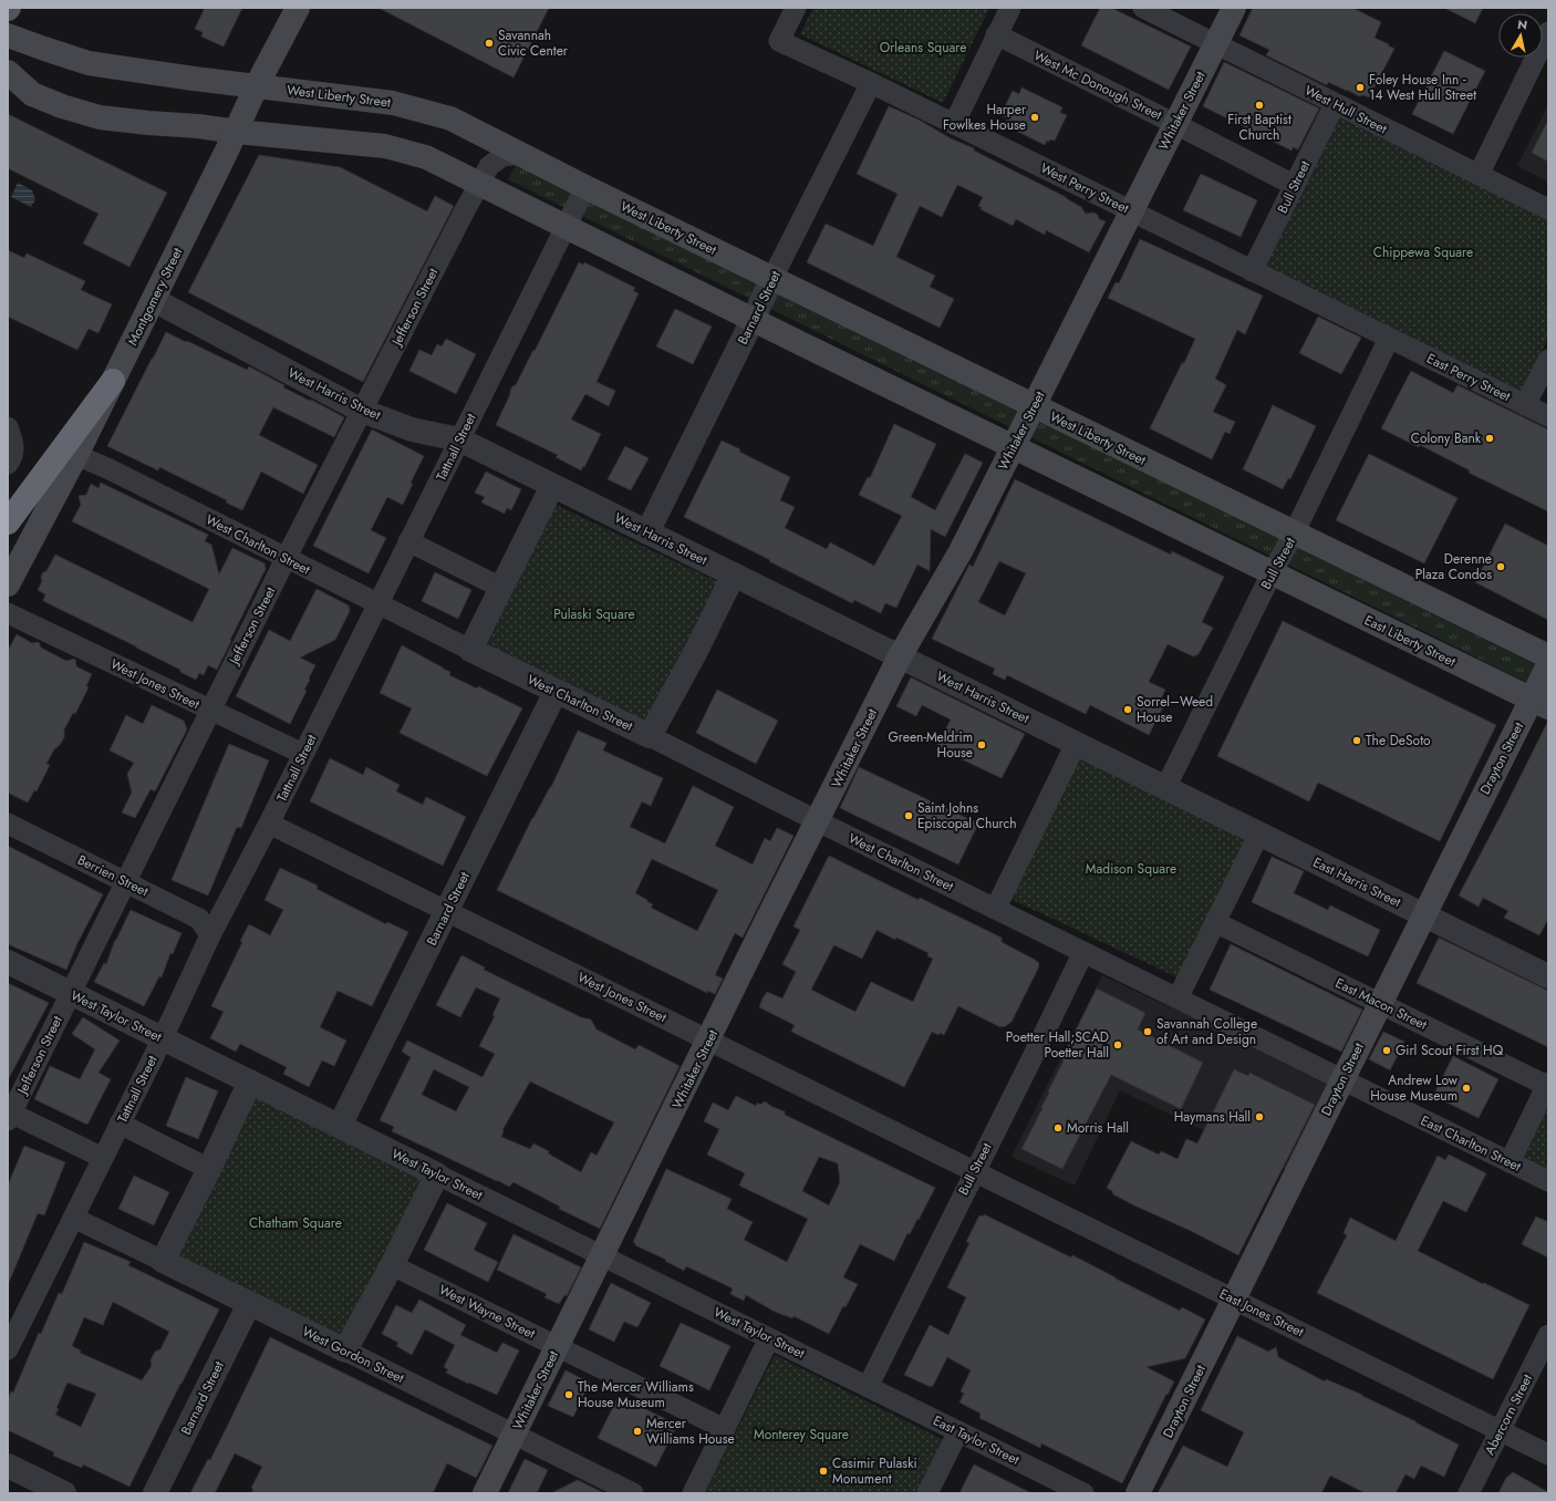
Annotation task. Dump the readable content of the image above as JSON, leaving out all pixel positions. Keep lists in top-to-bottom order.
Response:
{
  "streets": {
    "main road": [
      "West Liberty Street",
      "Whitaker Street",
      "Montgomery Street",
      "East Liberty Street",
      "Drayton Street"
    ],
    "street": [
      "West Mc Donough Street",
      "West Hull Street",
      "Bull Street",
      "West Perry Street",
      "Jefferson Street",
      "Barnard Street",
      "East Perry Street",
      "West Harris Street",
      "Tattnall Street",
      "West Charlton Street",
      "West Jones Street",
      "Berrien Street",
      "East Harris Street",
      "East Macon Street",
      "West Taylor Street",
      "East Charlton Street",
      "West Wayne Street",
      "East Jones Street",
      "West Gordon Street",
      "Abercorn Street",
      "East Taylor Street"
    ]
  },
  "crossings": [
    ["West Mc Donough Street", "Whitaker Street"],
    ["West Mc Donough Street", "Bull Street"],
    ["West Liberty Street", "Whitaker Street"],
    ["West Liberty Street", "Bull Street"],
    ["West Liberty Street", "Montgomery Street"],
    ["West Liberty Street", "Jefferson Street"],
    ["West Liberty Street", "Barnard Street"],
    ["West Liberty Street", "Tattnall Street"],
    ["West Hull Street", "Whitaker Street"],
    ["West Hull Street", "Bull Street"],
    ["Whitaker Street", "West Perry Street"],
    ["Whitaker Street", "West Harris Street"],
    ["Whitaker Street", "West Charlton Street"],
    ["Whitaker Street", "West Jones Street"],
    ["Whitaker Street", "West Taylor Street"],
    ["Whitaker Street", "West Wayne Street"],
    ["Whitaker Street", "West Gordon Street"],
    ["Bull Street", "West Perry Street"],
    ["Bull Street", "East Perry Street"],
    ["Bull Street", "West Harris Street"],
    ["Bull Street", "West Charlton Street"],
    ["Bull Street", "East Liberty Street"],
    ["Bull Street", "West Jones Street"],
    ["Bull Street", "East Harris Street"],
    ["Bull Street", "West Taylor Street"],
    ["Bull Street", "East Charlton Street"],
    ["Bull Street", "East Jones Street"],
    ["Bull Street", "East Taylor Street"],
    ["West Perry Street", "Barnard Street"],
    ["West Perry Street", "East Perry Street"],
    ["Montgomery Street", "West Harris Street"],
    ["Montgomery Street", "West Charlton Street"],
    ["Jefferson Street", "West Harris Street"],
    ["Jefferson Street", "West Charlton Street"],
    ["Jefferson Street", "West Jones Street"],
    ["Jefferson Street", "Berrien Street"],
    ["Jefferson Street", "West Taylor Street"],
    ["Barnard Street", "West Harris Street"],
    ["Barnard Street", "West Charlton Street"],
    ["Barnard Street", "West Jones Street"],
    ["Barnard Street", "West Taylor Street"],
    ["Barnard Street", "West Gordon Street"],
    ["West Harris Street", "Tattnall Street"],
    ["West Harris Street", "East Harris Street"],
    ["Tattnall Street", "West Charlton Street"],
    ["Tattnall Street", "West Jones Street"],
    ["Tattnall Street", "Berrien Street"],
    ["Tattnall Street", "West Taylor Street"],
    ["Tattnall Street", "West Gordon Street"],
    ["West Charlton Street", "East Charlton Street"],
    ["East Liberty Street", "Drayton Street"],
    ["West Jones Street", "East Jones Street"],
    ["Drayton Street", "East Harris Street"],
    ["Drayton Street", "East Macon Street"],
    ["Drayton Street", "East Charlton Street"],
    ["Drayton Street", "East Jones Street"],
    ["West Taylor Street", "East Taylor Street"],
    ["East Jones Street", "Abercorn Street"]
  ],
  "parks": [
    "Orleans Square",
    "Chippewa Square",
    "Pulaski Square",
    "Madison Square",
    "Chatham Square",
    "Monterey Square"
  ],
  "places": [
    "Savannah Civic Center",
    "Foley House Inn - 14 West Hull Street",
    "First Baptist Church",
    "Harper Fowlkes House",
    "Colony Bank",
    "Derenne Plaza Condos",
    "Sorrel–Weed House",
    "The DeSoto",
    "Green-Meldrim House",
    "Saint Johns Episcopal Church",
    "Savannah College of Art and Design",
    "Poetter Hall;SCAD Poetter Hall",
    "Girl Scout First HQ",
    "Andrew Low House Museum",
    "Haymans Hall",
    "Morris Hall",
    "The Mercer Williams House Museum",
    "Mercer Williams House",
    "Casimir Pulaski Monument"
  ],
  "north": "top"
}
